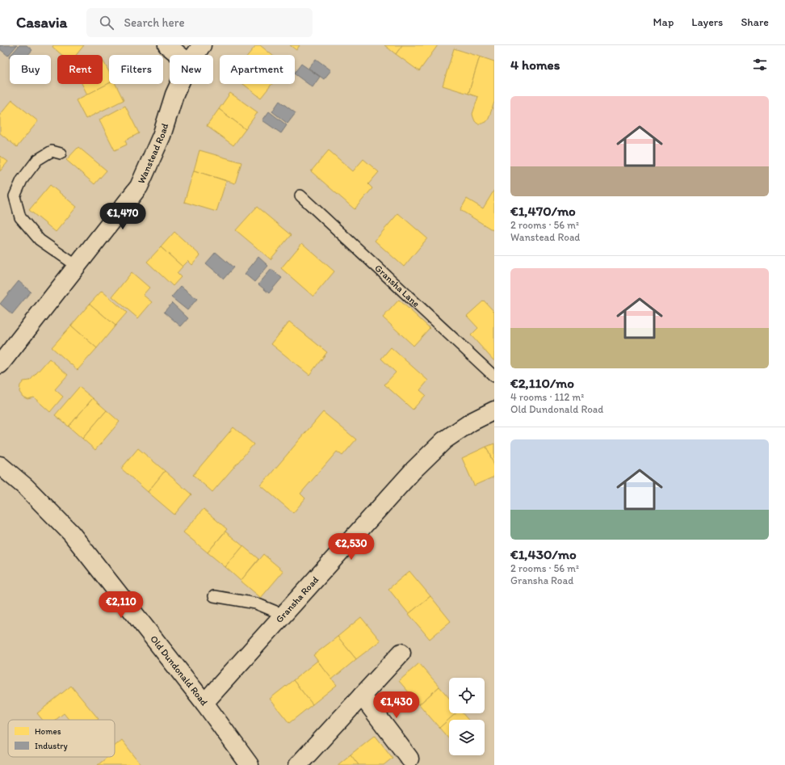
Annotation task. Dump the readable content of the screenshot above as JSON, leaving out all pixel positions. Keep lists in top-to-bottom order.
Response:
{
  "streets": {
    "street": ["Wanstead Road", "Gransha Road", "Old Dundonald Road"],
    "lane": ["Gransha Lane"]
  },
  "crossings": [
    ["Gransha Road", "Old Dundonald Road"]
  ],
  "legend": ["Homes", "Industry"],
  "page": {
    "header": "Casavia",
    "search": "Search here",
    "nav": ["Map", "Layers", "Share"],
    "heading": "4 homes",
    "chip": [
      "Buy",
      "Rent",
      "Filters",
      "New",
      "Apartment"
    ],
    "list": [
      {
        "name": "€1,470/mo",
        "note": "2 rooms · 56 m² · Wanstead Road"
      },
      {
        "name": "€2,110/mo",
        "note": "4 rooms · 112 m² · Old Dundonald Road"
      },
      {
        "name": "€1,430/mo",
        "note": "2 rooms · 56 m² · Gransha Road"
      }
    ],
    "price": [
      "€1,470",
      "€2,530",
      "€2,110",
      "€1,430"
    ]
  }
}
